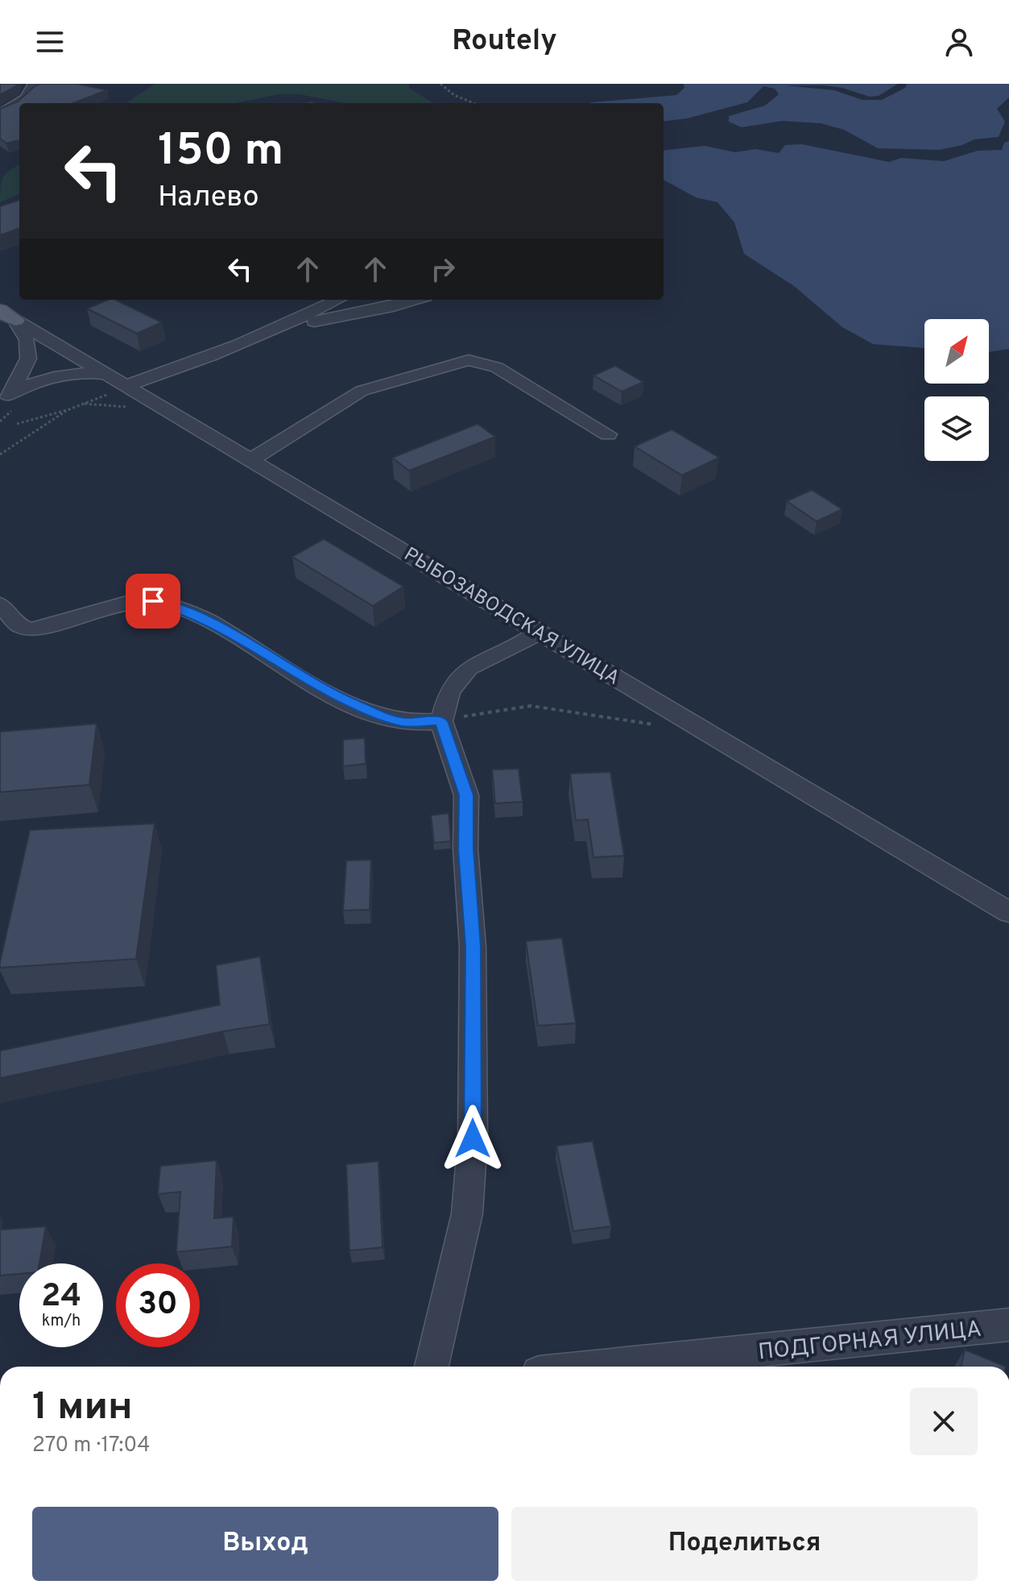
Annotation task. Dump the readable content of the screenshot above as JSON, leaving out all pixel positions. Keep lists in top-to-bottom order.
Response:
{
  "streets": {
    "street": ["РЫБОЗАВОДСКАЯ УЛИЦА", "ПОДГОРНАЯ УЛИЦА"]
  },
  "north": "top right",
  "page": {
    "header": "Routely",
    "turn": ["150 m", "Налево"],
    "speed": "24 km/h",
    "limit": "30",
    "heading": ["1 мин", "270 m · 17:04"],
    "buttons": ["Выход", "Поделиться"]
  }
}
